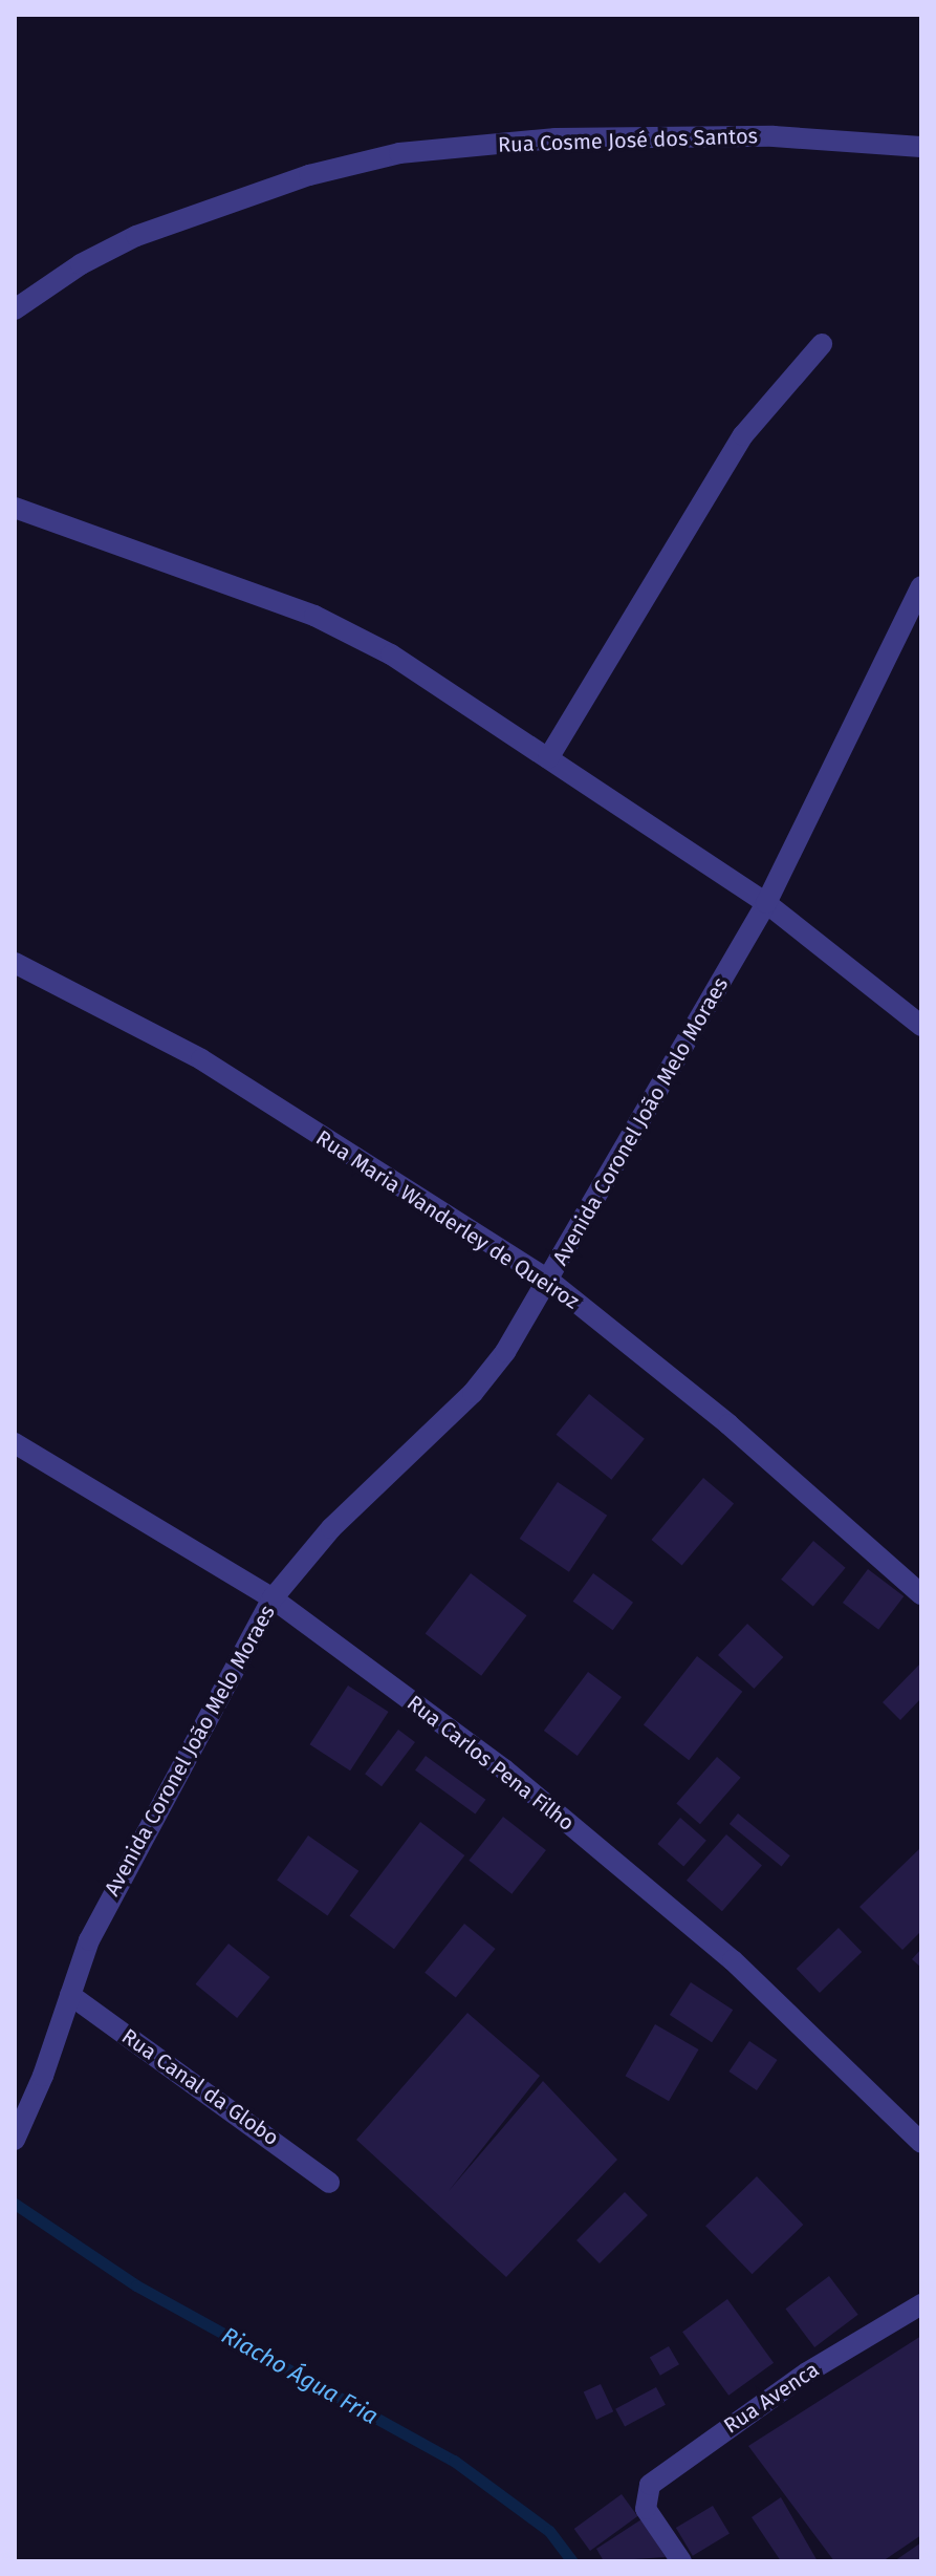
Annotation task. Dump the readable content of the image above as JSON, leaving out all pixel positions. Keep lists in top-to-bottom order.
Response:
{
  "streets": {
    "street": [
      "Rua Cosme José dos Santos",
      "Avenida Coronel João Melo Moraes",
      "Rua Maria Wanderley de Queiroz",
      "Rua Carlos Pena Filho",
      "Rua Canal da Globo",
      "Rua Avenca"
    ]
  },
  "crossings": [
    ["Avenida Coronel João Melo Moraes", "Rua Maria Wanderley de Queiroz"],
    ["Avenida Coronel João Melo Moraes", "Rua Carlos Pena Filho"],
    ["Avenida Coronel João Melo Moraes", "Rua Canal da Globo"]
  ],
  "water": ["Riacho Água Fria"]
}
